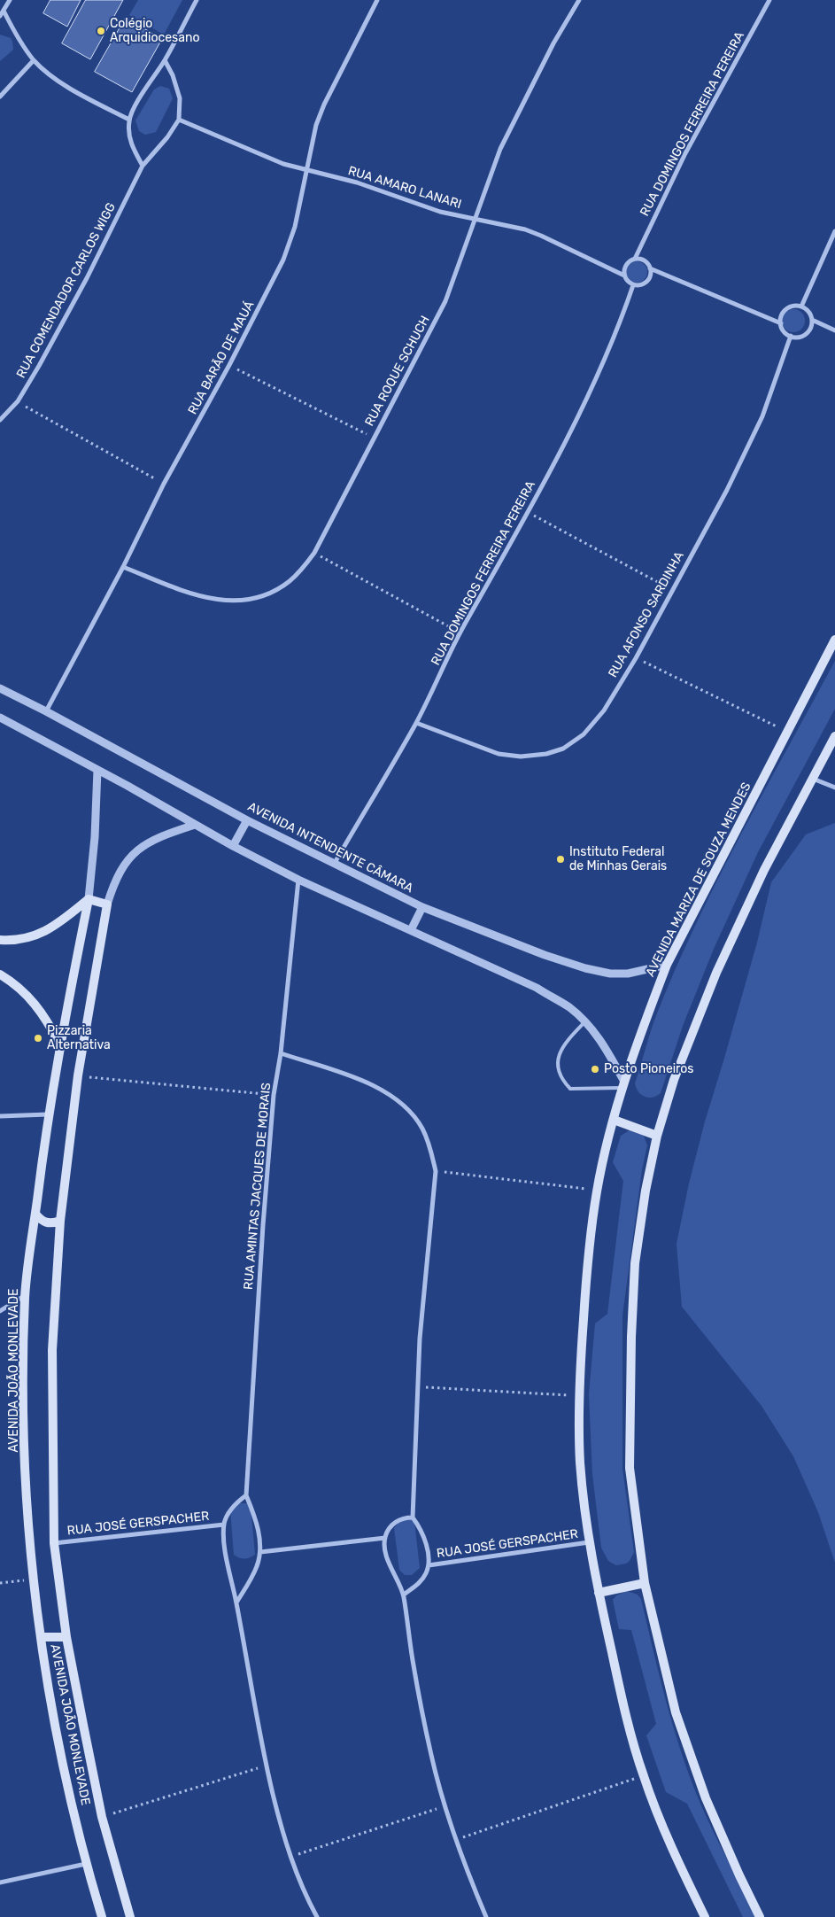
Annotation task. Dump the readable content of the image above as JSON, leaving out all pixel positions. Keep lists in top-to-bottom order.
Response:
{
  "streets": {
    "main road": ["AVENIDA MARIZA DE SOUZA MENDES", "AVENIDA JOÃO MONLEVADE"],
    "street": [
      "RUA DOMINGOS FERREIRA PEREIRA",
      "RUA AMARO LANARI",
      "RUA COMENDADOR CARLOS WIGG",
      "RUA BARÃO DE MAUÁ",
      "RUA ROQUE SCHUCH",
      "RUA AFONSO SARDINHA",
      "AVENIDA INTENDENTE CÂMARA",
      "RUA AMINTAS JACQUES DE MORAIS",
      "RUA JOSÉ GERSPACHER"
    ]
  },
  "crossings": [
    ["RUA DOMINGOS FERREIRA PEREIRA", "RUA AMARO LANARI"],
    ["RUA DOMINGOS FERREIRA PEREIRA", "RUA AFONSO SARDINHA"],
    ["RUA DOMINGOS FERREIRA PEREIRA", "AVENIDA INTENDENTE CÂMARA"],
    ["RUA AMARO LANARI", "RUA COMENDADOR CARLOS WIGG"],
    ["RUA AMARO LANARI", "RUA BARÃO DE MAUÁ"],
    ["RUA AMARO LANARI", "RUA ROQUE SCHUCH"],
    ["RUA BARÃO DE MAUÁ", "RUA ROQUE SCHUCH"],
    ["RUA BARÃO DE MAUÁ", "AVENIDA INTENDENTE CÂMARA"],
    ["AVENIDA INTENDENTE CÂMARA", "AVENIDA MARIZA DE SOUZA MENDES"],
    ["AVENIDA MARIZA DE SOUZA MENDES", "RUA JOSÉ GERSPACHER"],
    ["AVENIDA JOÃO MONLEVADE", "RUA JOSÉ GERSPACHER"]
  ],
  "places": [
    "Colégio Arquidiocesano",
    "Instituto Federal de Minhas Gerais",
    "Pizzaria Alternativa",
    "Posto Pioneiros"
  ]
}
